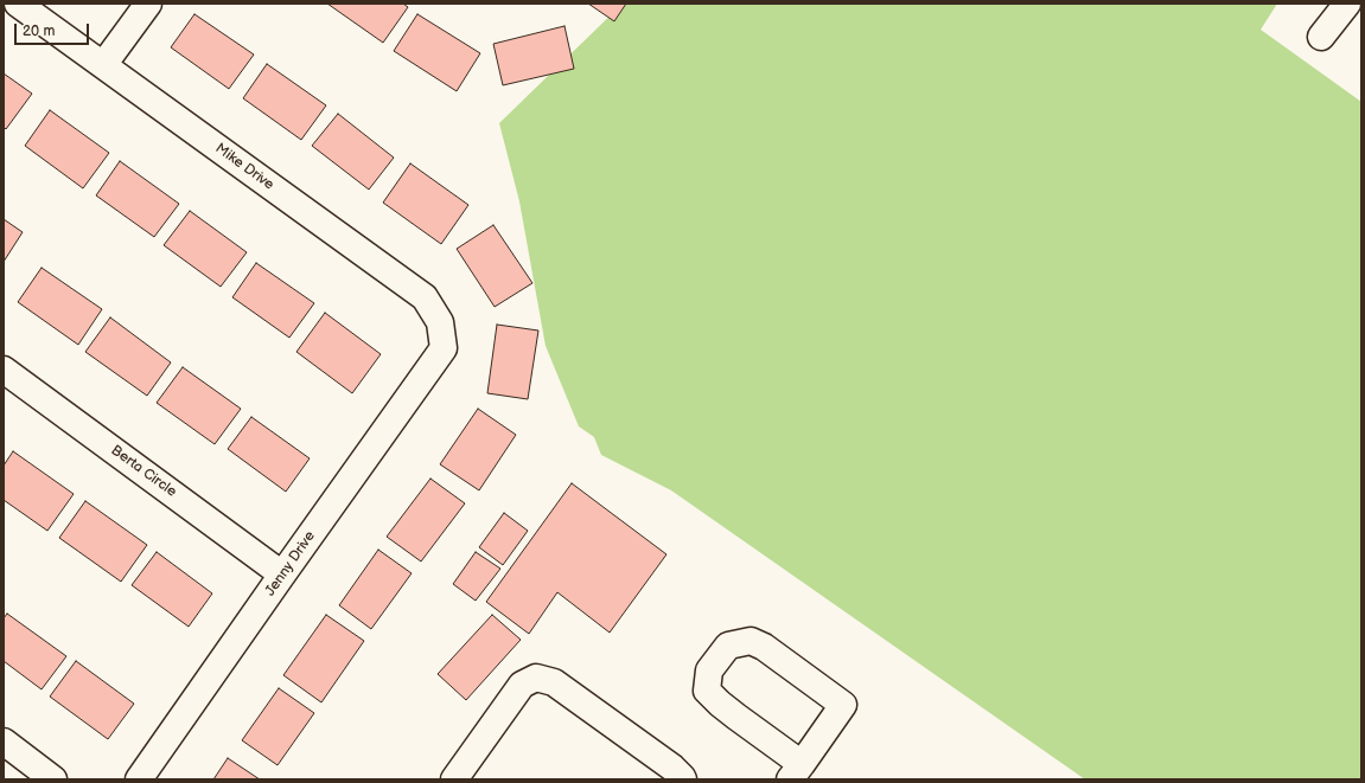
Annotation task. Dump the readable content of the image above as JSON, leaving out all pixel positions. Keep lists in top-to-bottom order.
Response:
{
  "streets": {
    "street": ["Mike Drive", "Berta Circle", "Jenny Drive"]
  },
  "crossings": [
    ["Mike Drive", "Jenny Drive"],
    ["Berta Circle", "Jenny Drive"]
  ],
  "scale_bar": "20 m"
}
